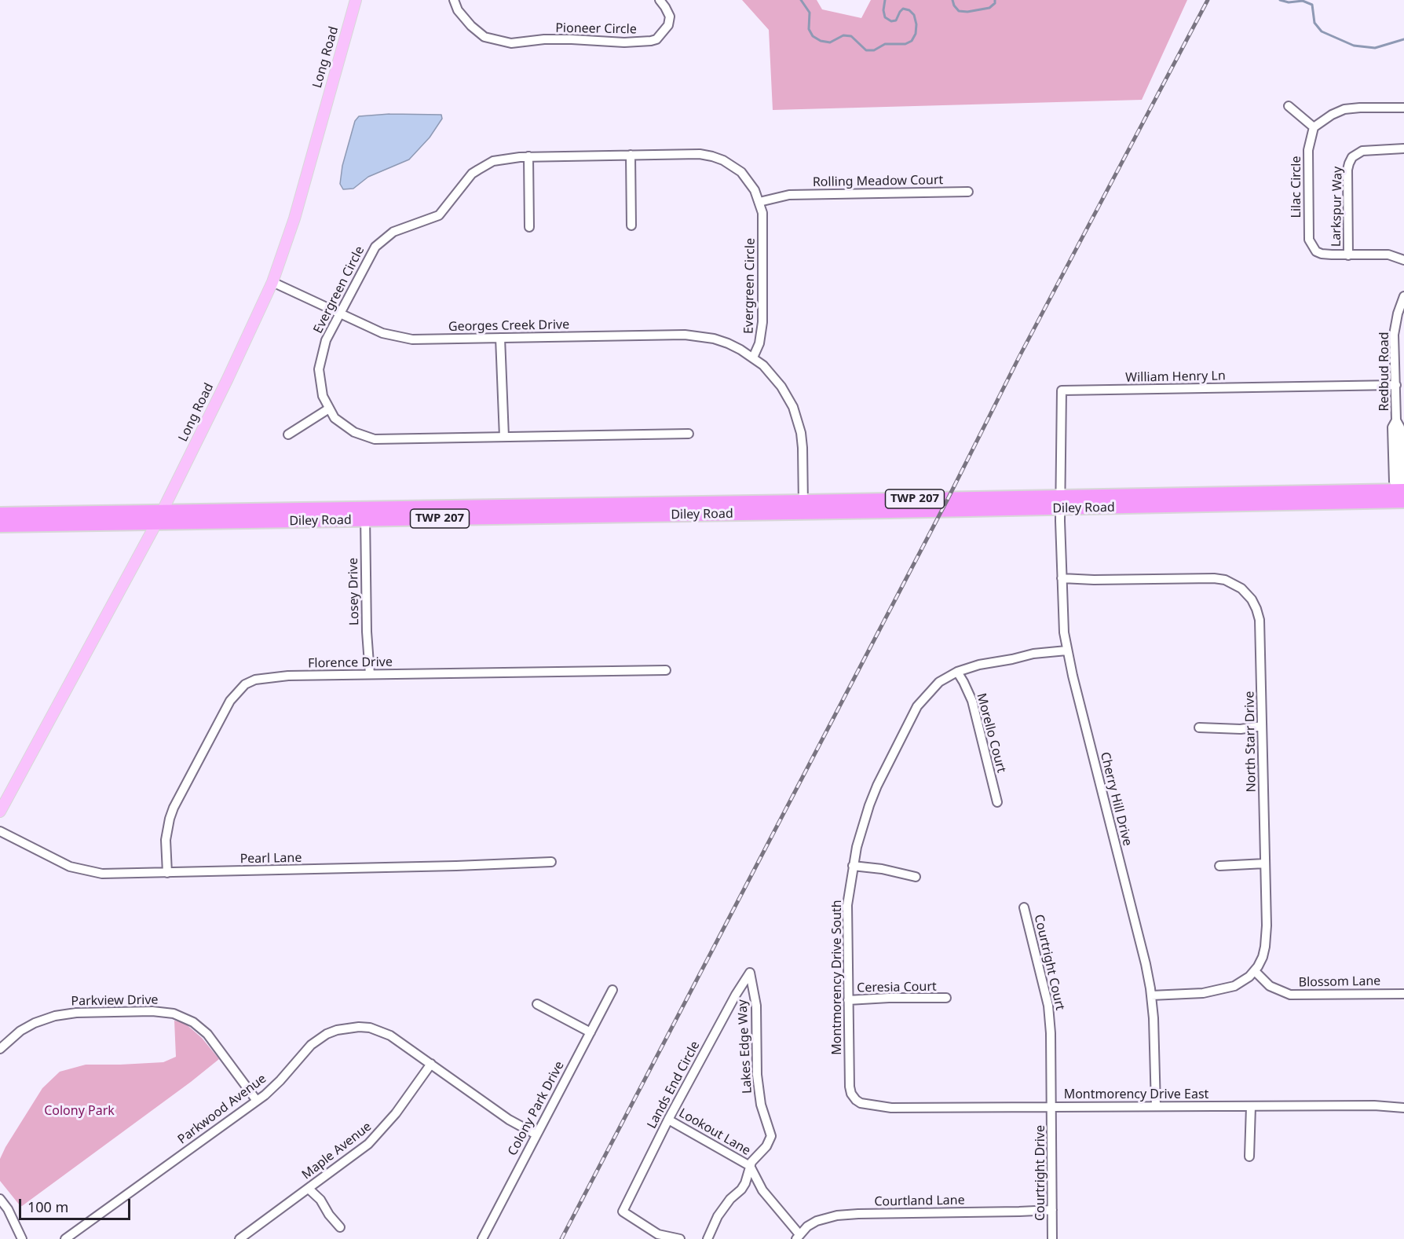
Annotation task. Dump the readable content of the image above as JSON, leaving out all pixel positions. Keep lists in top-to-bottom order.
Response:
{
  "streets": {
    "highway": ["TWP 207", "Diley Road"],
    "main road": ["Long Road"],
    "street": [
      "Pioneer Circle",
      "Rolling Meadow Court",
      "Lilac Circle",
      "Larkspur Way",
      "Evergreen Circle",
      "Georges Creek Drive",
      "Redbud Road",
      "William Henry Ln",
      "Losey Drive",
      "Florence Drive",
      "Morello Court",
      "North Starr Drive",
      "Cherry Hill Drive",
      "Pearl Lane",
      "Courtright Court",
      "Montmorency Drive South",
      "Blossom Lane",
      "Ceresia Court",
      "Parkview Drive",
      "Lakes Edge Way",
      "Lands End Circle",
      "Montmorency Drive East",
      "Colony Park Drive",
      "Parkwood Avenue",
      "Lookout Lane",
      "Maple Avenue",
      "Courtright Drive",
      "Courtland Lane"
    ]
  },
  "crossings": [
    ["Long Road", "Georges Creek Drive"],
    ["Long Road", "Diley Road"],
    ["Rolling Meadow Court", "Evergreen Circle"],
    ["Lilac Circle", "Larkspur Way"],
    ["Evergreen Circle", "Georges Creek Drive"],
    ["Redbud Road", "William Henry Ln"],
    ["Redbud Road", "Diley Road"],
    ["William Henry Ln", "Diley Road"],
    ["William Henry Ln", "Cherry Hill Drive"],
    ["Diley Road", "Losey Drive"],
    ["Diley Road", "Cherry Hill Drive"],
    ["Losey Drive", "Florence Drive"],
    ["Florence Drive", "Pearl Lane"],
    ["Morello Court", "Montmorency Drive South"],
    ["North Starr Drive", "Cherry Hill Drive"],
    ["North Starr Drive", "Blossom Lane"],
    ["Cherry Hill Drive", "Montmorency Drive South"],
    ["Cherry Hill Drive", "Montmorency Drive East"],
    ["Courtright Court", "Montmorency Drive East"],
    ["Courtright Court", "Courtright Drive"],
    ["Montmorency Drive South", "Ceresia Court"],
    ["Montmorency Drive South", "Montmorency Drive East"],
    ["Parkview Drive", "Parkwood Avenue"],
    ["Lakes Edge Way", "Lands End Circle"],
    ["Lakes Edge Way", "Lookout Lane"],
    ["Lands End Circle", "Lookout Lane"],
    ["Montmorency Drive East", "Courtright Drive"],
    ["Colony Park Drive", "Parkwood Avenue"],
    ["Parkwood Avenue", "Maple Avenue"],
    ["Lookout Lane", "Courtland Lane"],
    ["Courtright Drive", "Courtland Lane"]
  ],
  "parks": ["Colony Park"],
  "scale_bar": "100 m"
}
